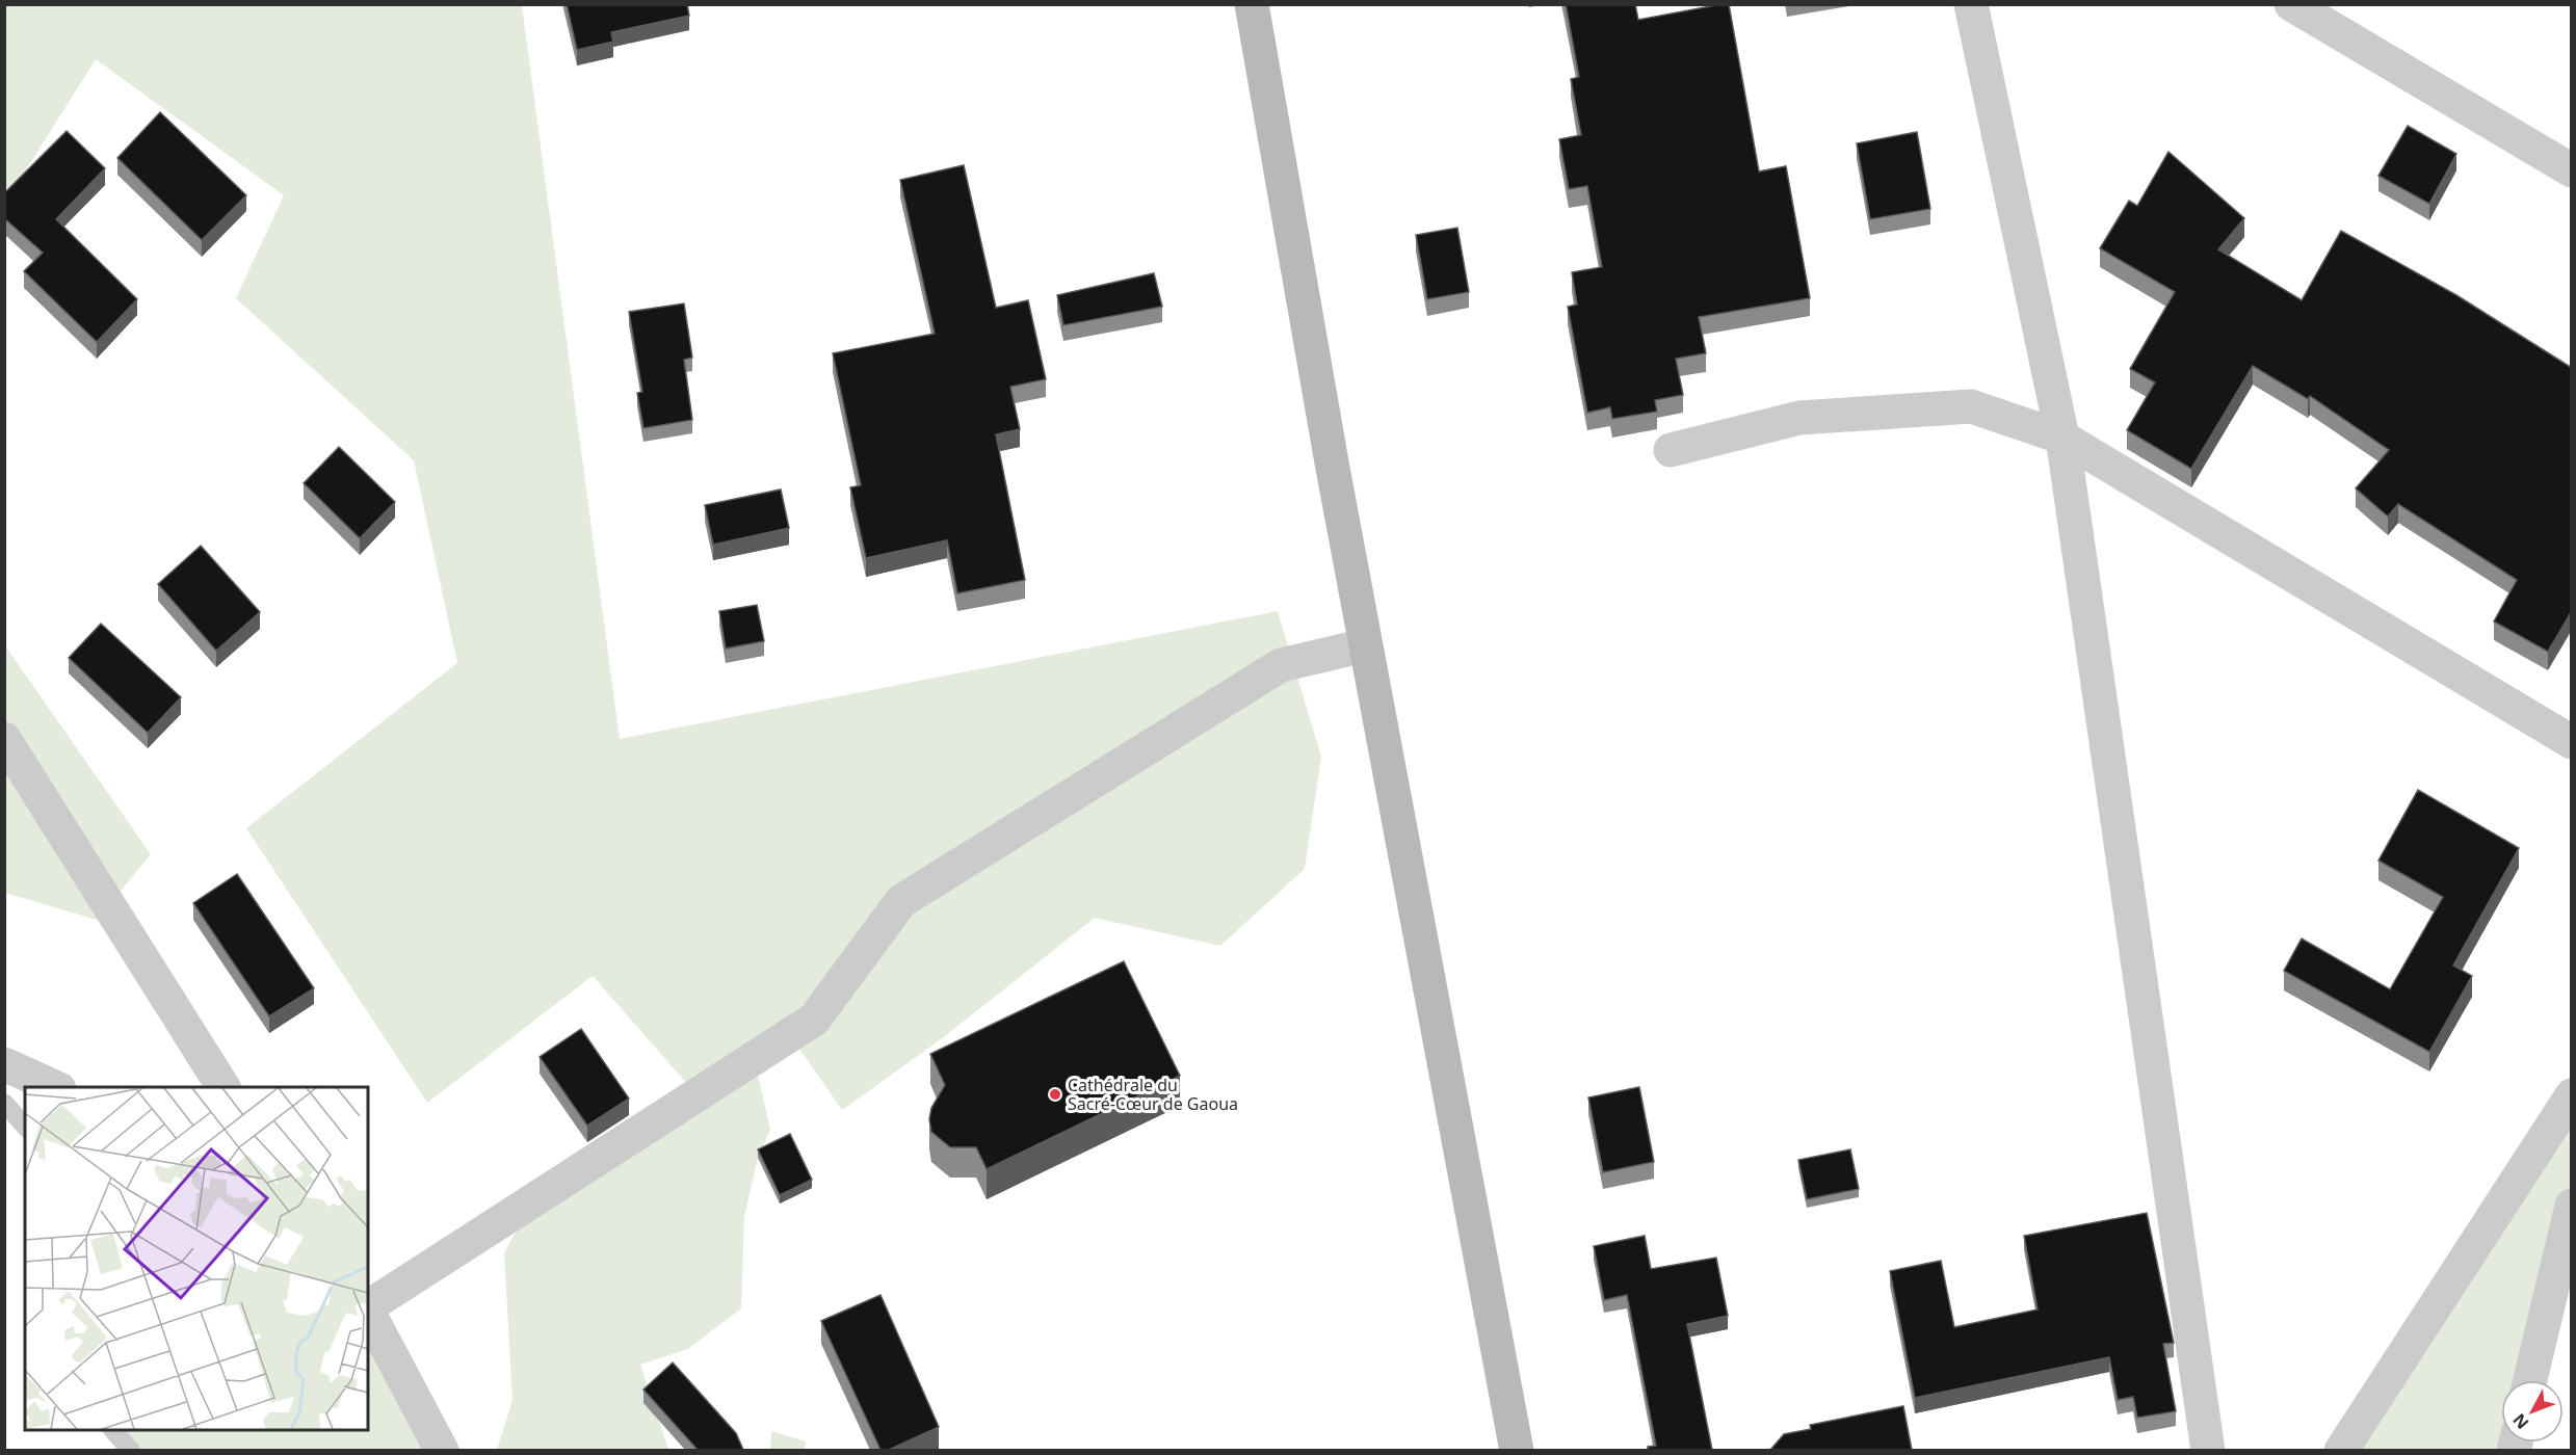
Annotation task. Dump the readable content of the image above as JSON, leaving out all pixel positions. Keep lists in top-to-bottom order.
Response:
{
  "places": ["Cathédrale du Sacré-Cœur de Gaoua"],
  "north": "bottom left"
}
